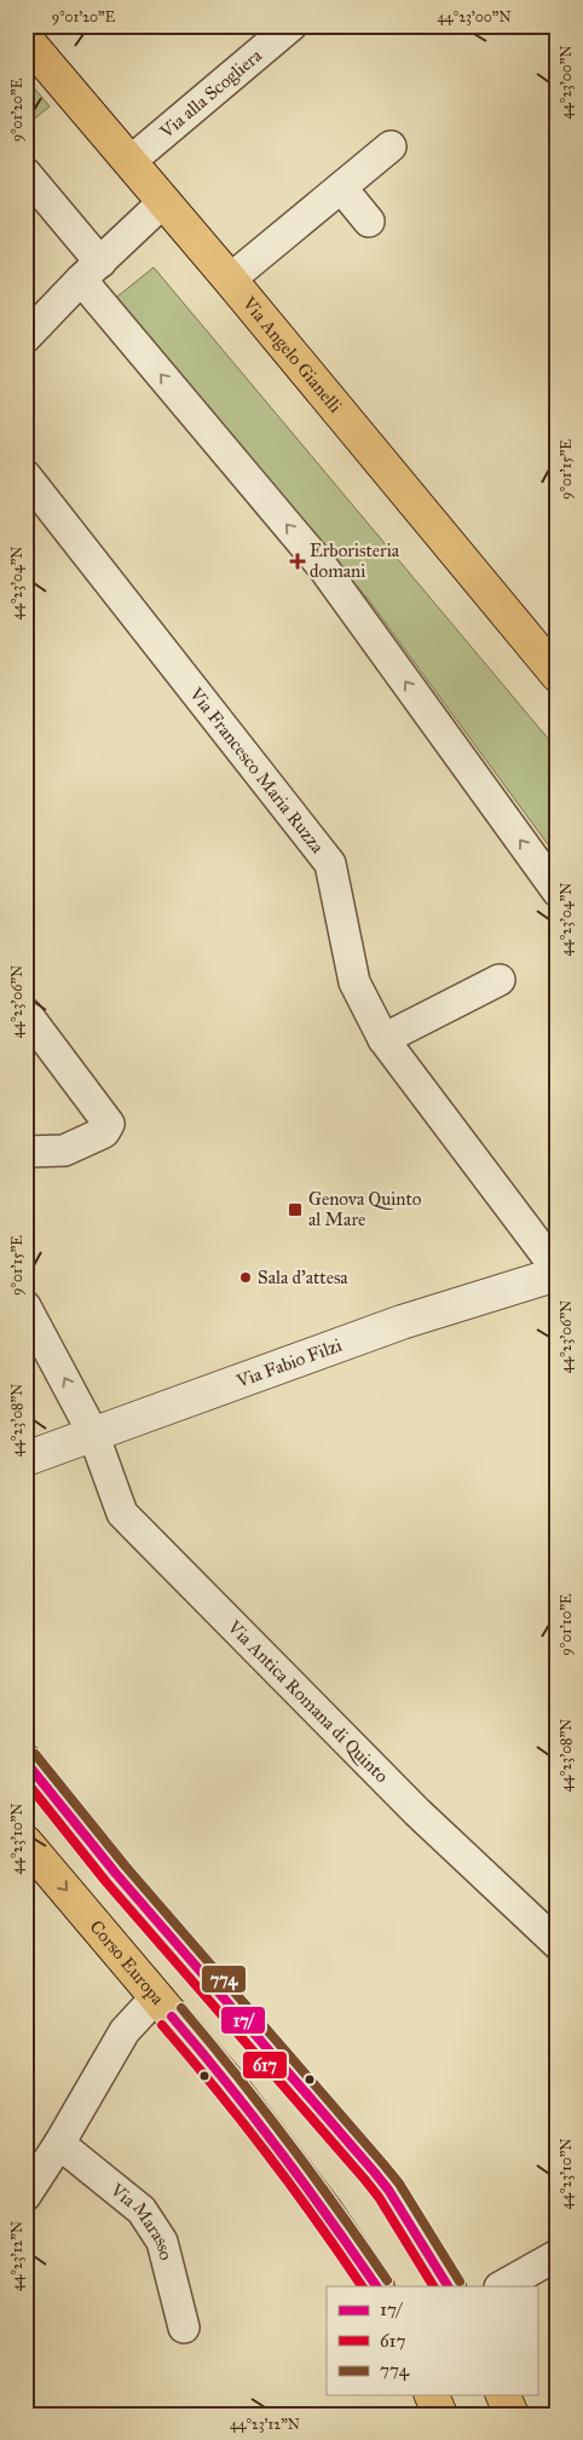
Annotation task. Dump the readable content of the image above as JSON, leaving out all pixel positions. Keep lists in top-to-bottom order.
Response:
{
  "streets": {
    "main road": ["Via Angelo Gianelli", "Corso Europa"],
    "street": [
      "Via alla Scogliera",
      "Via Francesco Maria Ruzza",
      "Via Fabio Filzi",
      "Via Antica Romana di Quinto",
      "Via Marasso"
    ]
  },
  "crossings": [
    ["Via alla Scogliera", "Via Angelo Gianelli"],
    ["Via Francesco Maria Ruzza", "Via Fabio Filzi"],
    ["Via Fabio Filzi", "Via Antica Romana di Quinto"]
  ],
  "places": {
    "health": ["Erboristeria domani"],
    "transit": ["Genova Quinto al Mare"],
    "other": ["Sala d'attesa"]
  },
  "lines": ["transit line 774", "transit line 17/", "transit line 617"],
  "legend": ["17/", "617", "774"],
  "coordinates": [
    "9°01'20\"E",
    "44°23'00\"N",
    "9°01'15\"E",
    "44°23'04\"N",
    "44°23'06\"N",
    "44°23'08\"N",
    "9°01'10\"E",
    "44°23'10\"N",
    "44°23'12\"N"
  ]
}
